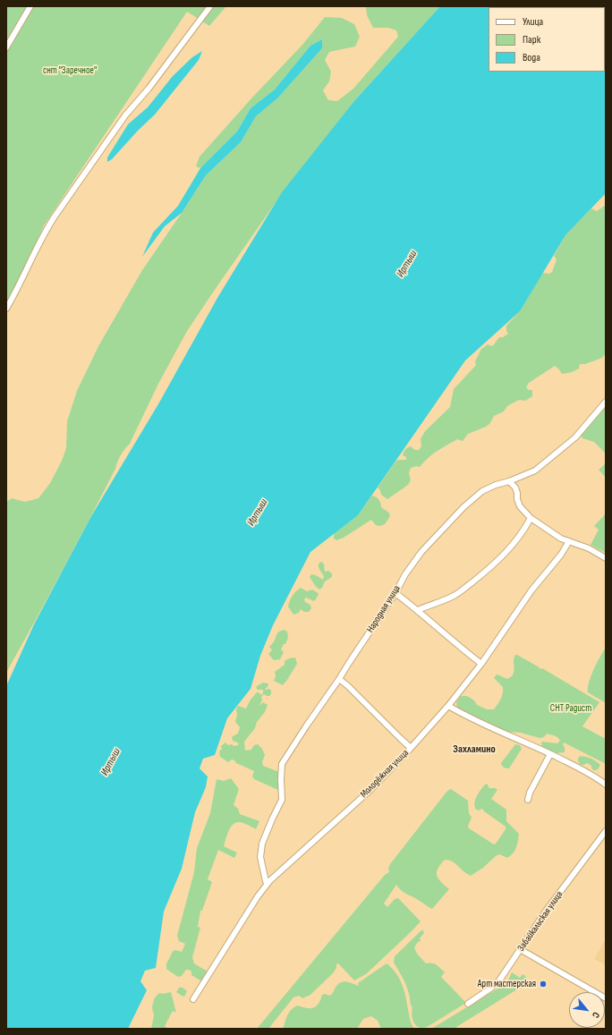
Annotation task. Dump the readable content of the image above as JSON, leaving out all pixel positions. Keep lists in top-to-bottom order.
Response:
{
  "streets": {
    "street": ["Народная улица", "Молодёжная улица", "Забайкальская улица"]
  },
  "crossings": [
    ["Народная улица", "Молодёжная улица"]
  ],
  "districts": ["Захламино"],
  "water": ["Иртыш"],
  "parks": ["снт \"Заречное\"", "СНТ Радист"],
  "places": ["Арт мастерская"],
  "legend": ["Улица", "Парк", "Вода"],
  "north": "bottom right"
}
